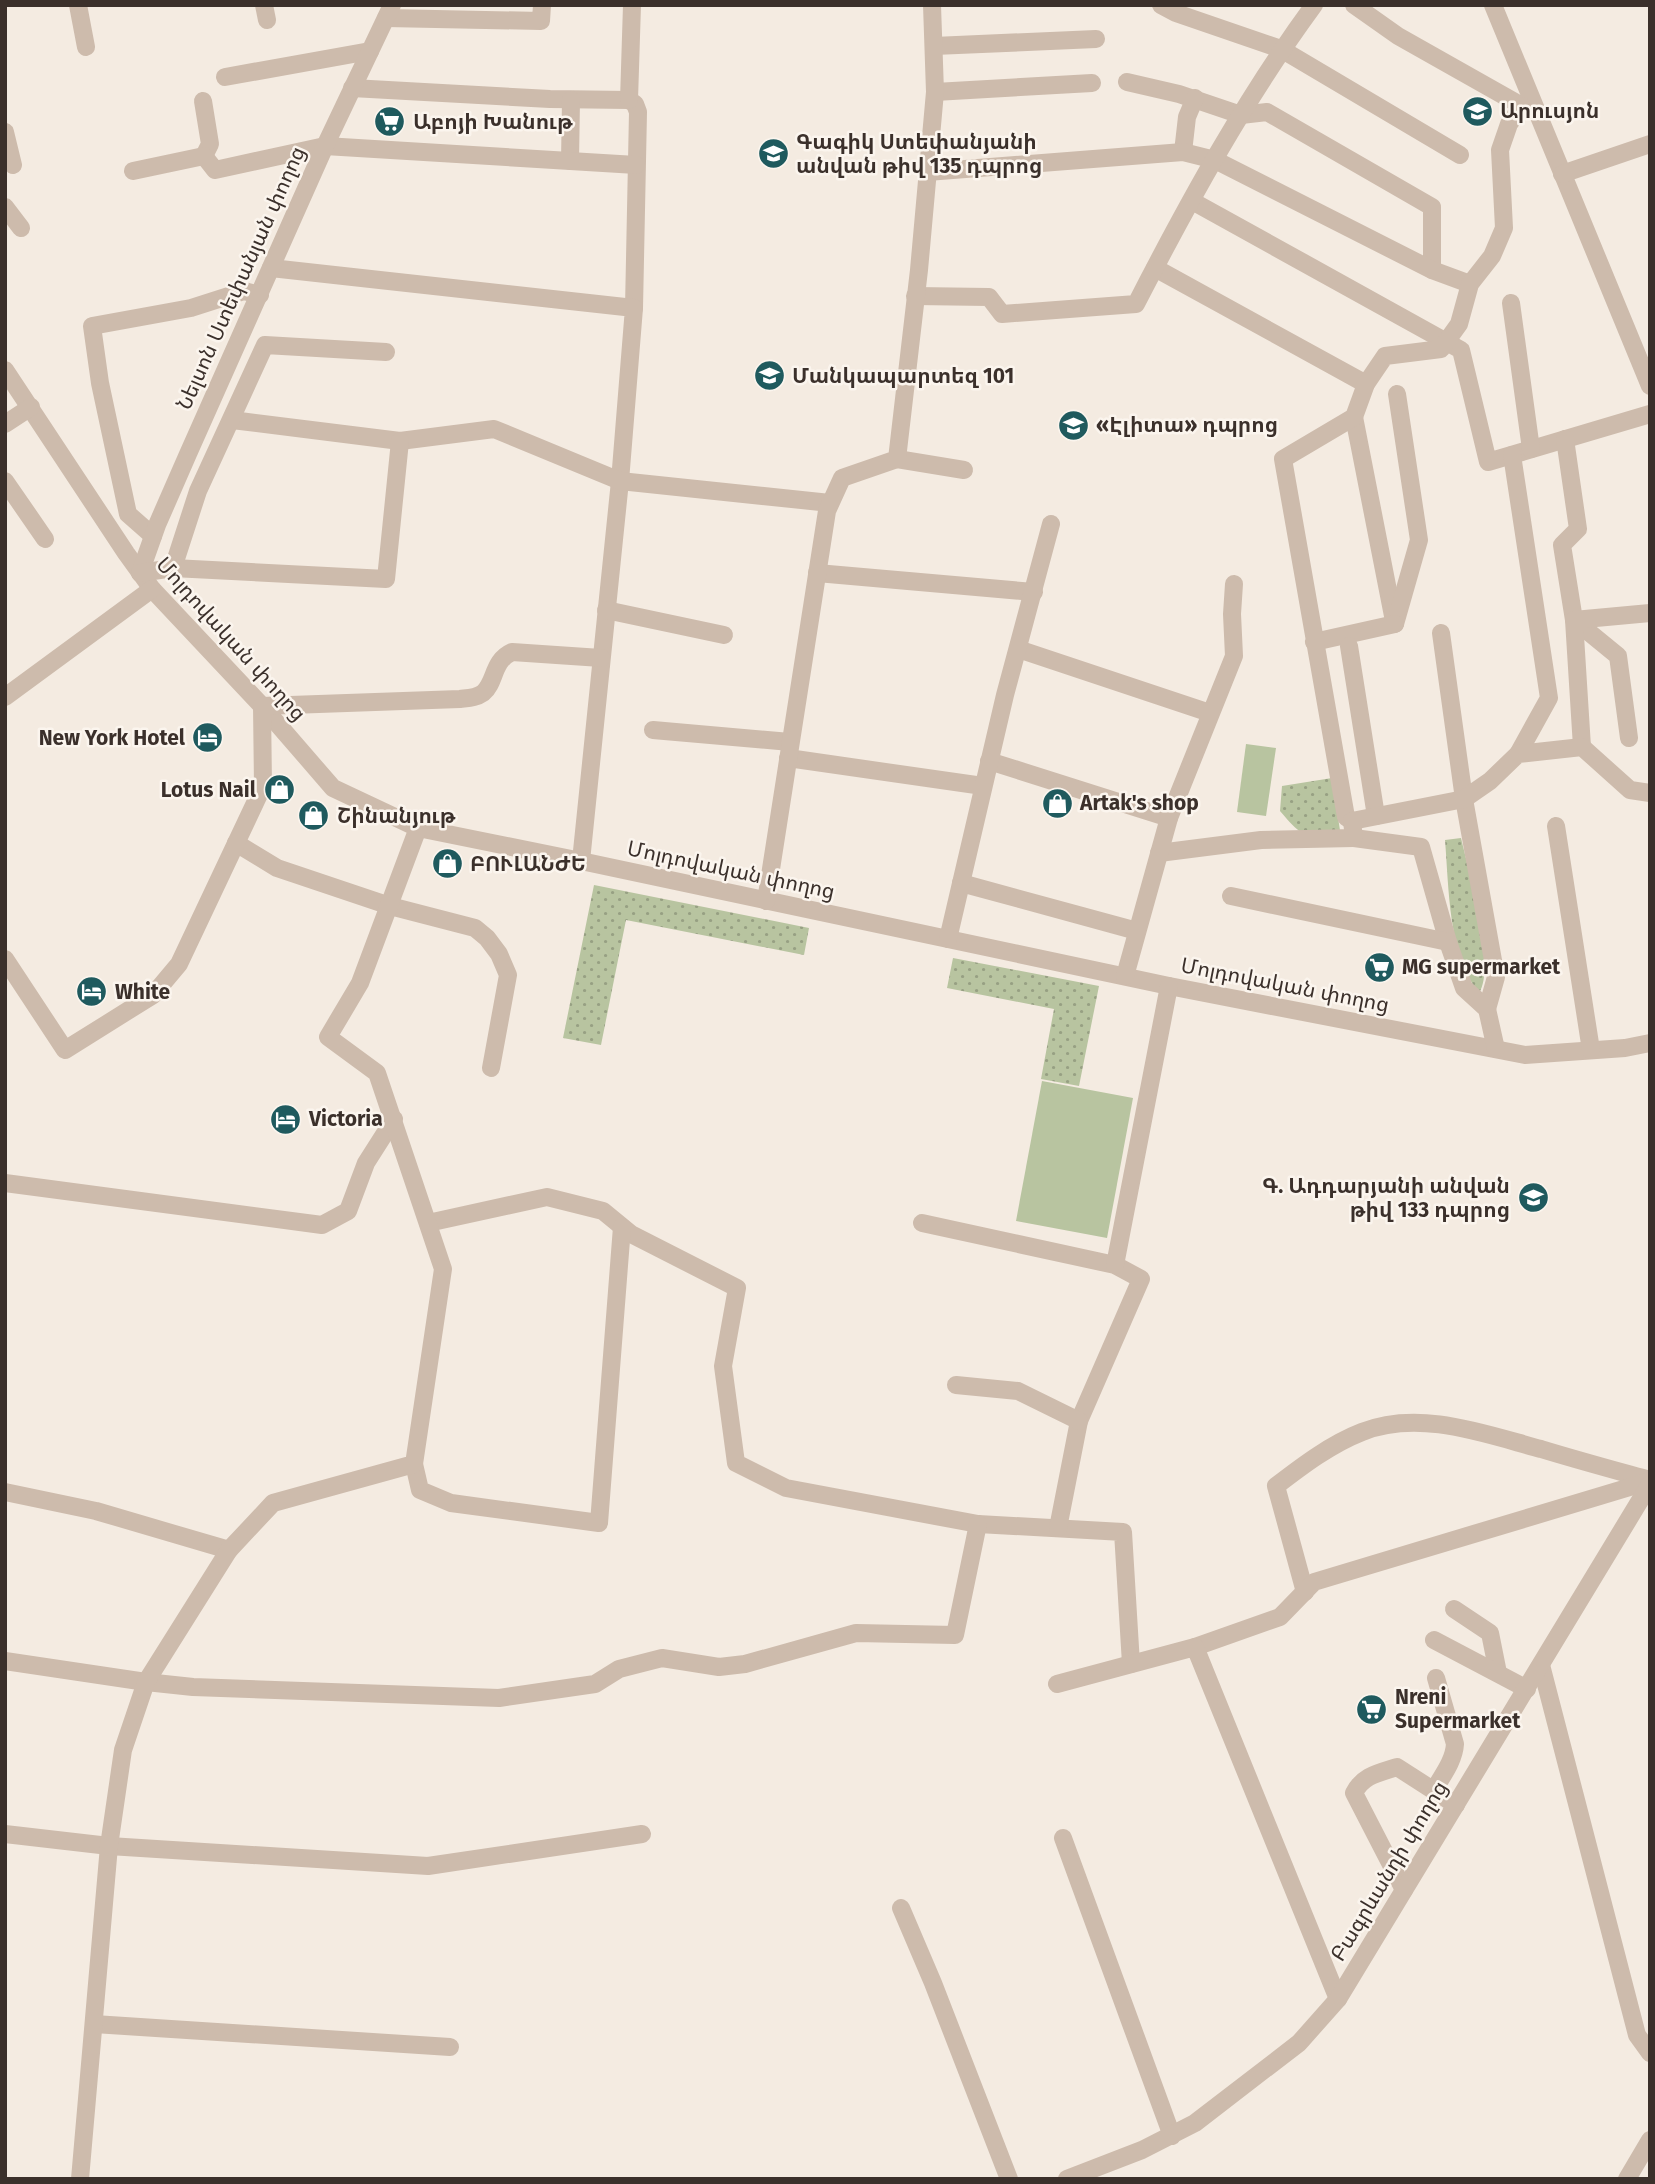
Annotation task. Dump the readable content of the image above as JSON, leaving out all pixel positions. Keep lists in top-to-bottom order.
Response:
{
  "streets": {
    "street": ["Նելսոն Ստեփանյան փողոց", "Մոլդովական փողոց", "Բագրևանդի փողոց"]
  },
  "crossings": [
    ["Նելսոն Ստեփանյան փողոց", "Մոլդովական փողոց"]
  ],
  "places": {
    "school or university": [
      "Արուսյոն",
      "Գագիկ Ստեփանյանի անվան թիվ 135 դպրոց",
      "Մանկապարտեզ 101",
      "«Էլիտա» դպրոց",
      "Գ. Ադդարյանի անվան թիվ 133 դպրոց"
    ],
    "supermarket": ["Աբոյի Խանութ", "MG supermarket", "Nreni Supermarket"],
    "hotel": ["New York Hotel", "White", "Victoria"],
    "shop": [
      "Lotus Nail",
      "Artak's shop",
      "Շինանյութ",
      "ԲՈՒԼԱՆԺԵ"
    ]
  }
}
